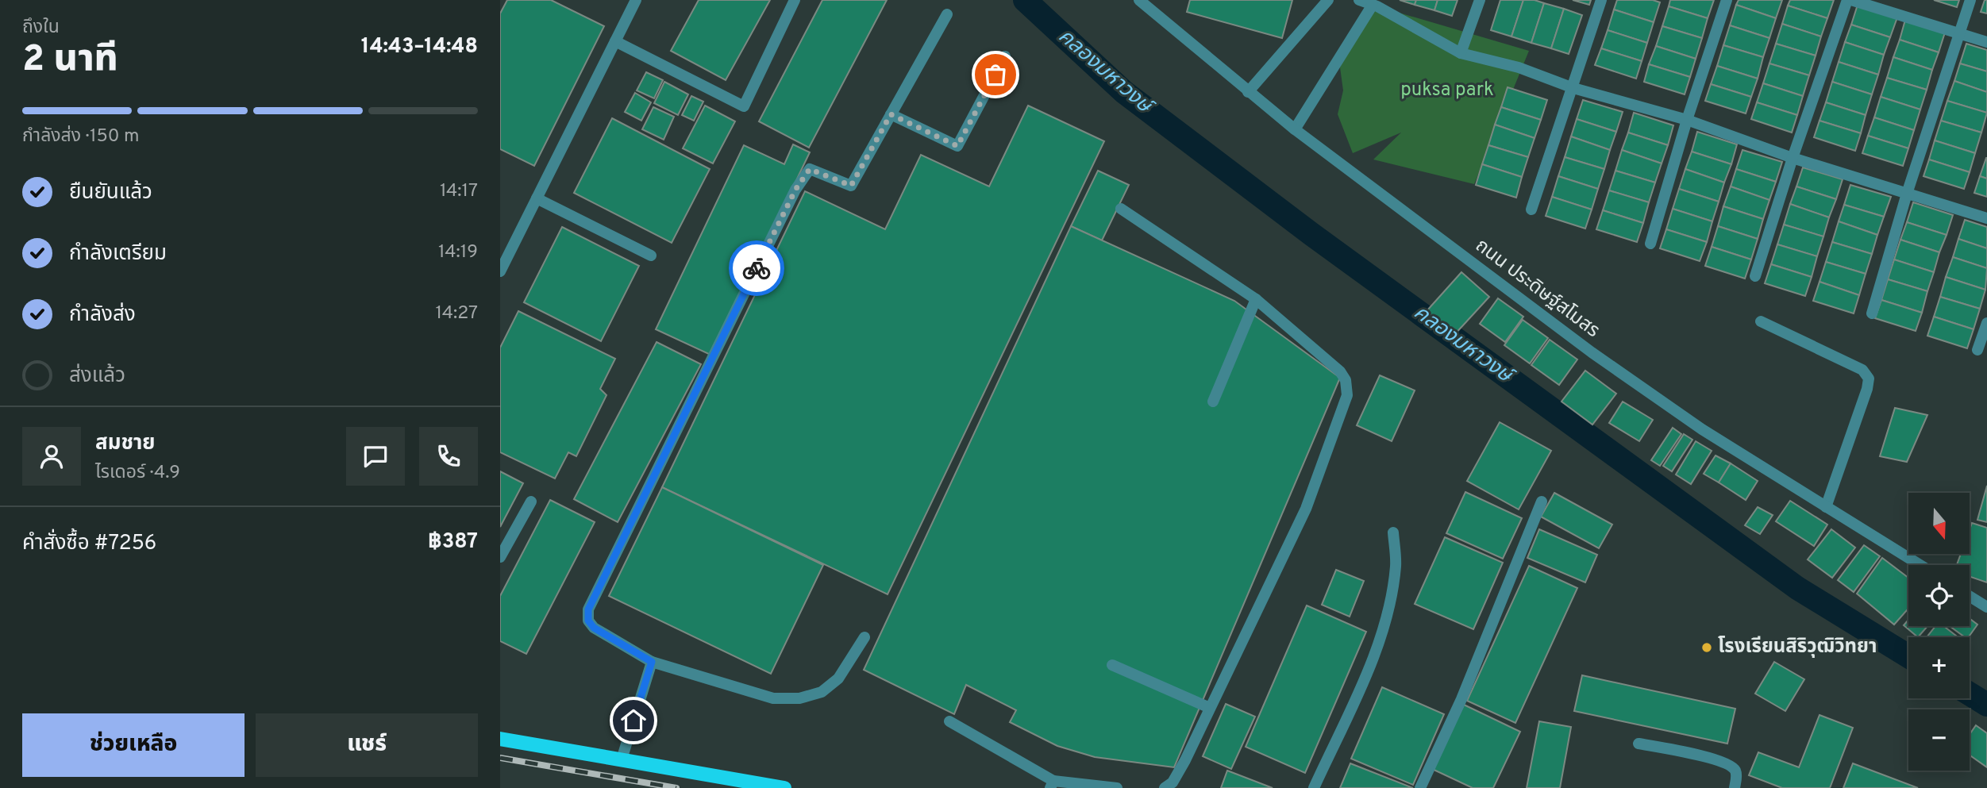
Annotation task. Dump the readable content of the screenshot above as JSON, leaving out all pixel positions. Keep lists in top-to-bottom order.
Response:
{
  "streets": {
    "street": ["ถนน ประดิษฐ์สโมสร"]
  },
  "water": ["คลองมหาวงษ์"],
  "parks": ["puksa park"],
  "places": ["โรงเรียนสิริวุฒิวิทยา"],
  "north": "bottom",
  "page": {
    "heading": ["2 นาที", "ถึงใน", "14:43–14:48"],
    "panel": [
      "สมชาย",
      "ไรเดอร์ · 4.9",
      "คำสั่งซื้อ #7256",
      "฿387"
    ],
    "bar": "กำลังส่ง · 150 m",
    "list": [
      ["ยืนยันแล้ว", "14:17"],
      ["กำลังเตรียม", "14:19"],
      ["กำลังส่ง", "14:27"],
      "ส่งแล้ว"
    ],
    "map_buttons": ["+", "−"],
    "buttons": ["ช่วยเหลือ", "แชร์"]
  }
}
